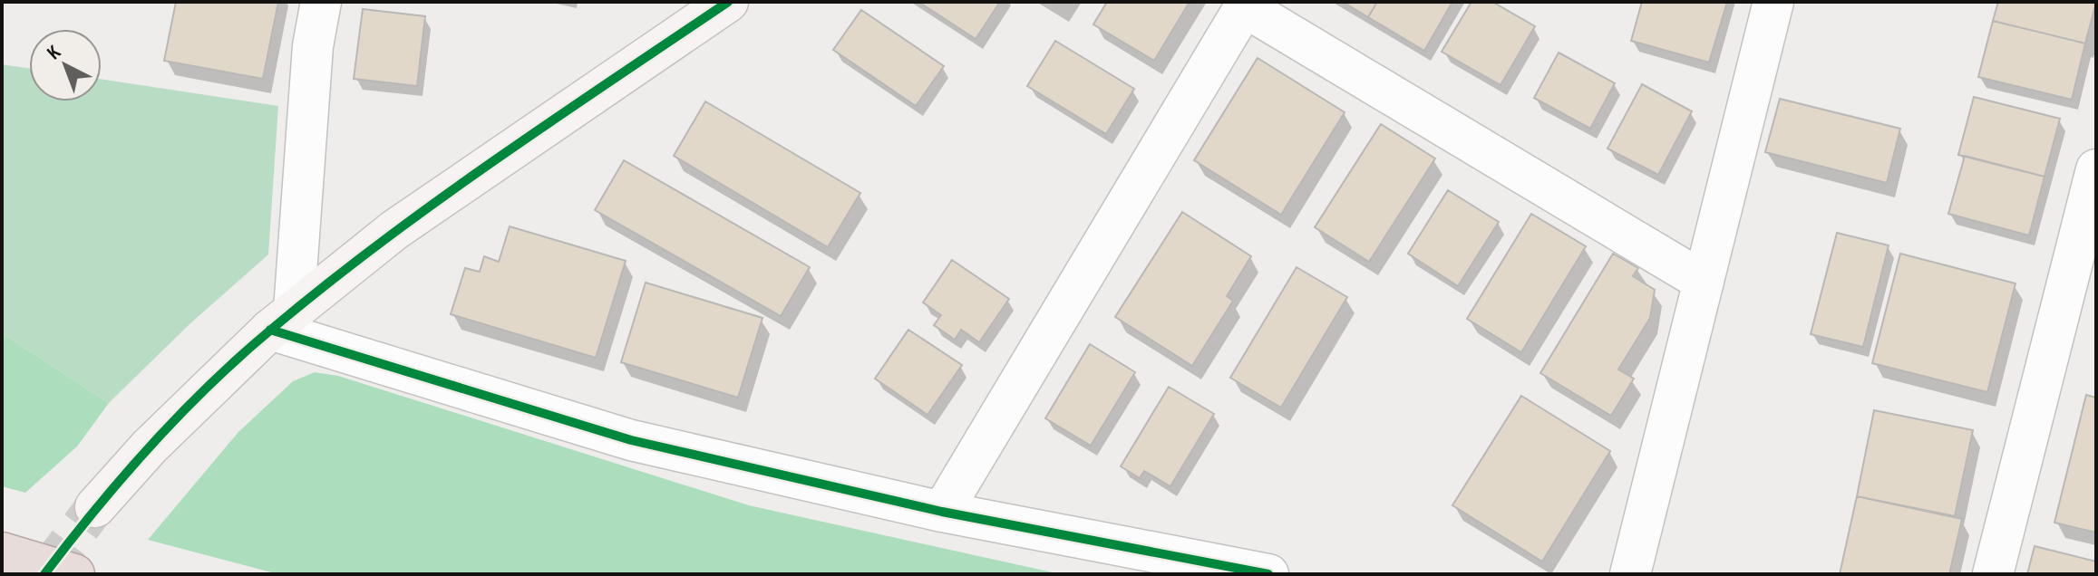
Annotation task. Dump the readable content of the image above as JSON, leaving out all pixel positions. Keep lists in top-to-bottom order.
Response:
{
  "north": "top left"
}
